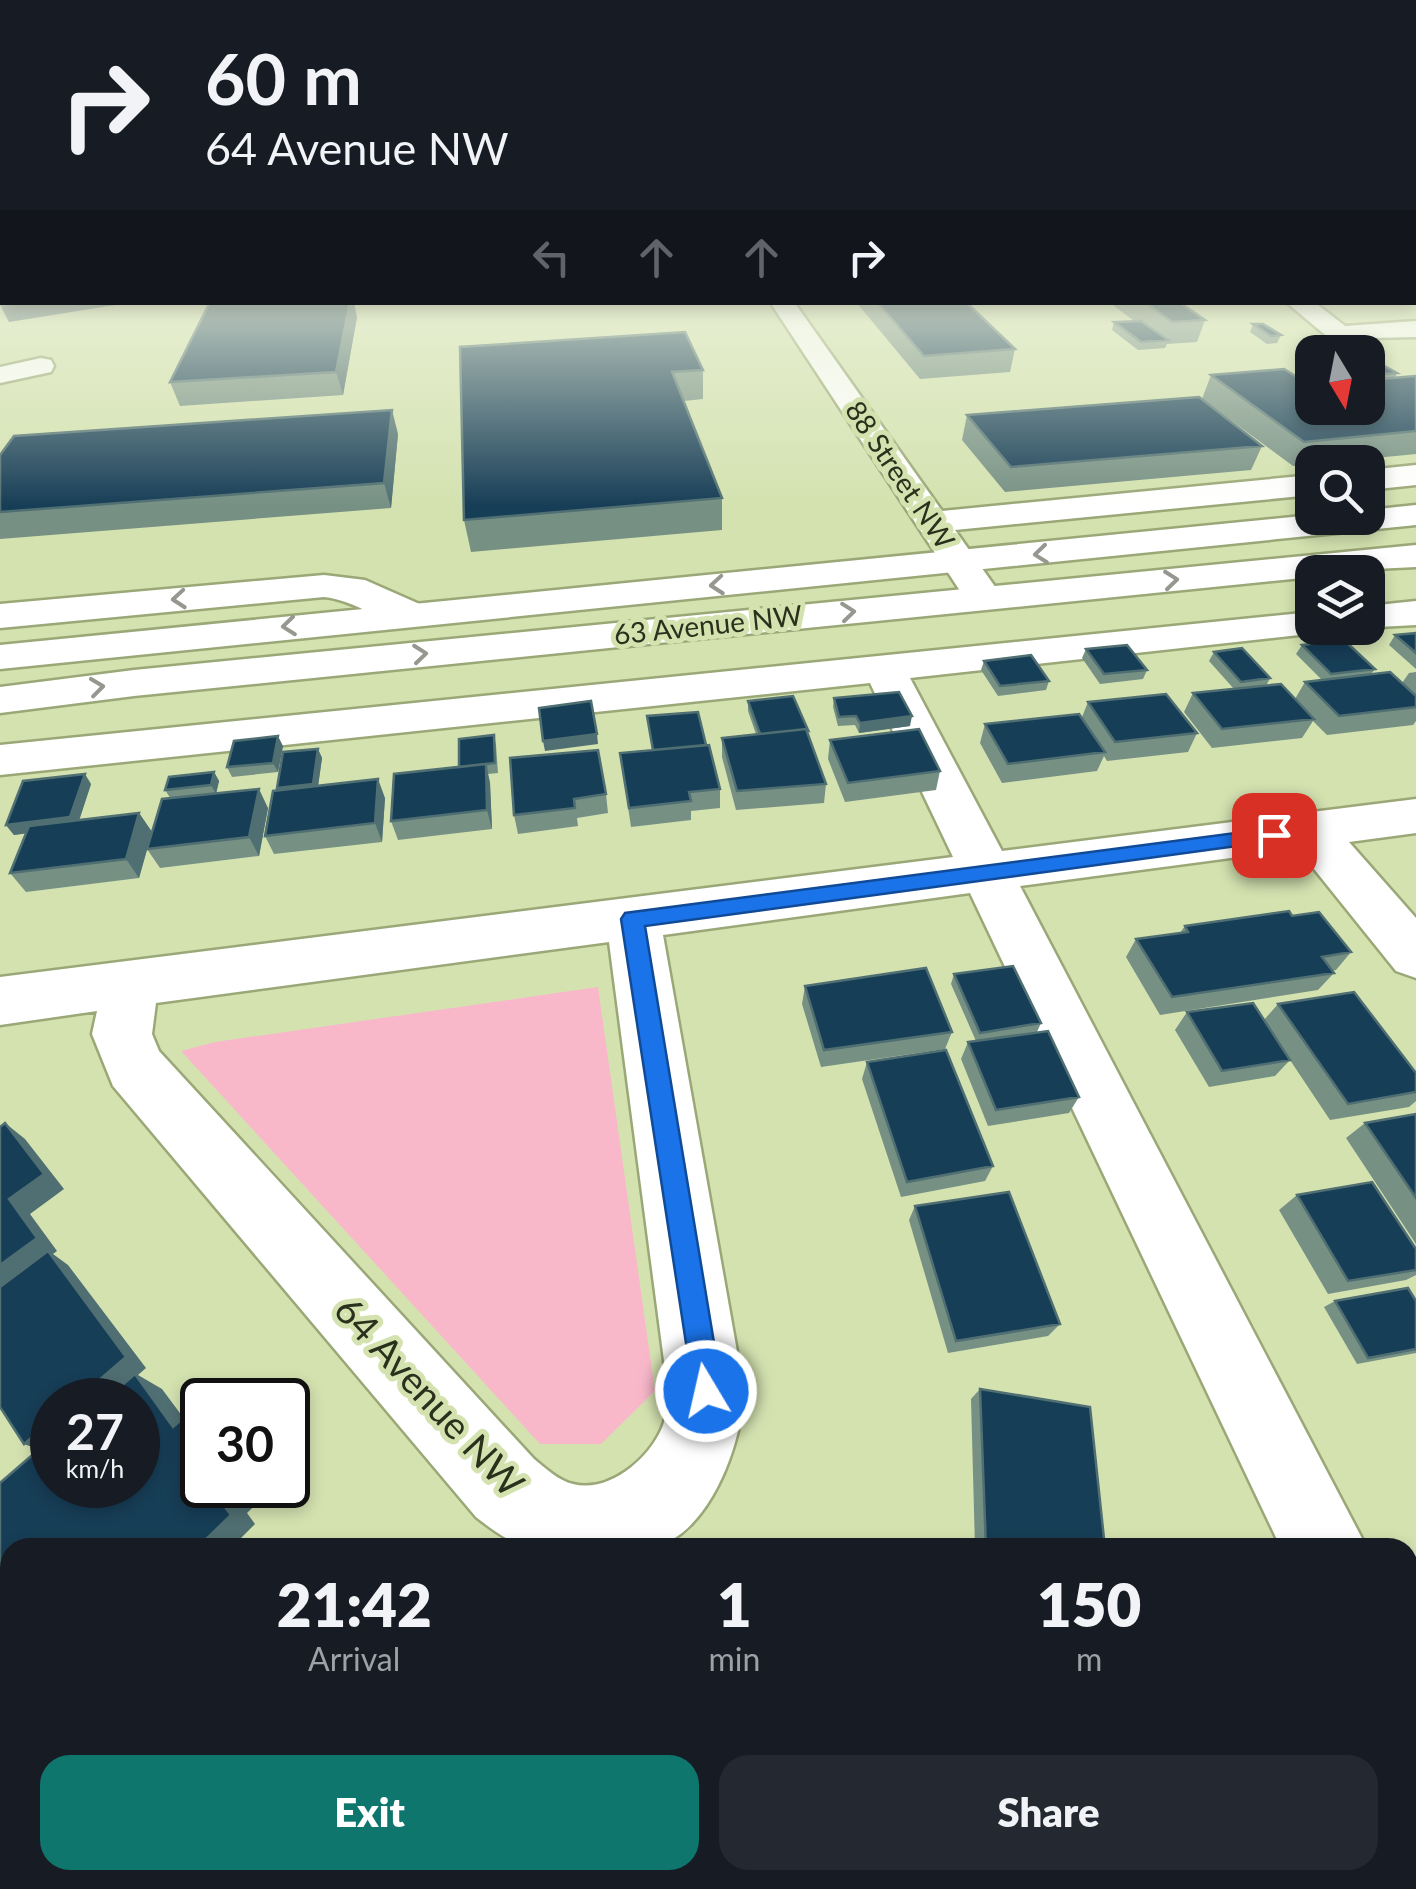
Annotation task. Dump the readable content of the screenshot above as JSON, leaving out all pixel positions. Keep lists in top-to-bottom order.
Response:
{
  "streets": {
    "street": ["88 Street NW", "63 Avenue NW", "64 Avenue NW"]
  },
  "crossings": [
    ["88 Street NW", "63 Avenue NW"]
  ],
  "north": "bottom",
  "page": {
    "turn": ["60 m", "64 Avenue NW"],
    "speed": "27 km/h",
    "limit": "30",
    "eta": [
      "21:42",
      "Arrival",
      "1",
      "min",
      "150",
      "m"
    ],
    "buttons": ["Exit", "Share"]
  }
}
